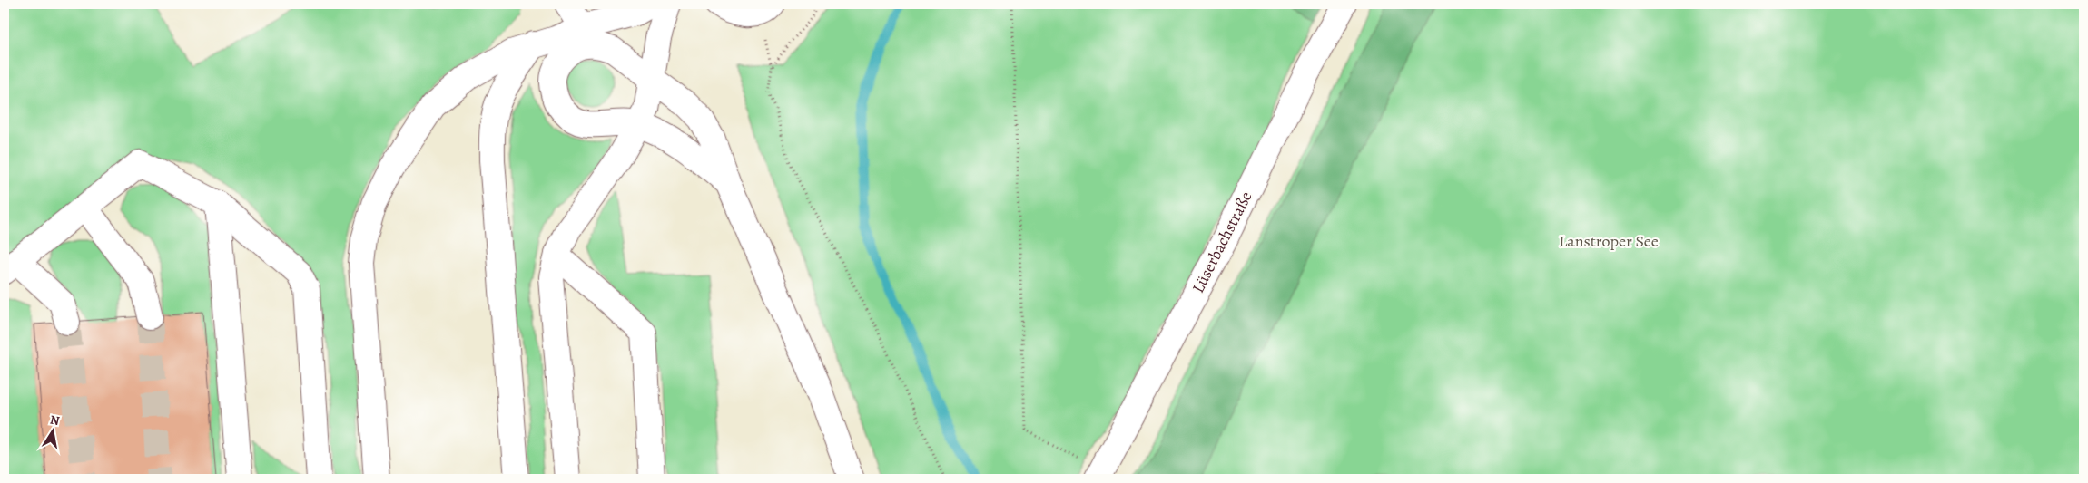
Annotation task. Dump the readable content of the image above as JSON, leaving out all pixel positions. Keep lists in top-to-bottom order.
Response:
{
  "streets": {
    "street": ["Lüserbachstraße"]
  },
  "parks": ["Lanstroper See"],
  "north": "top"
}
